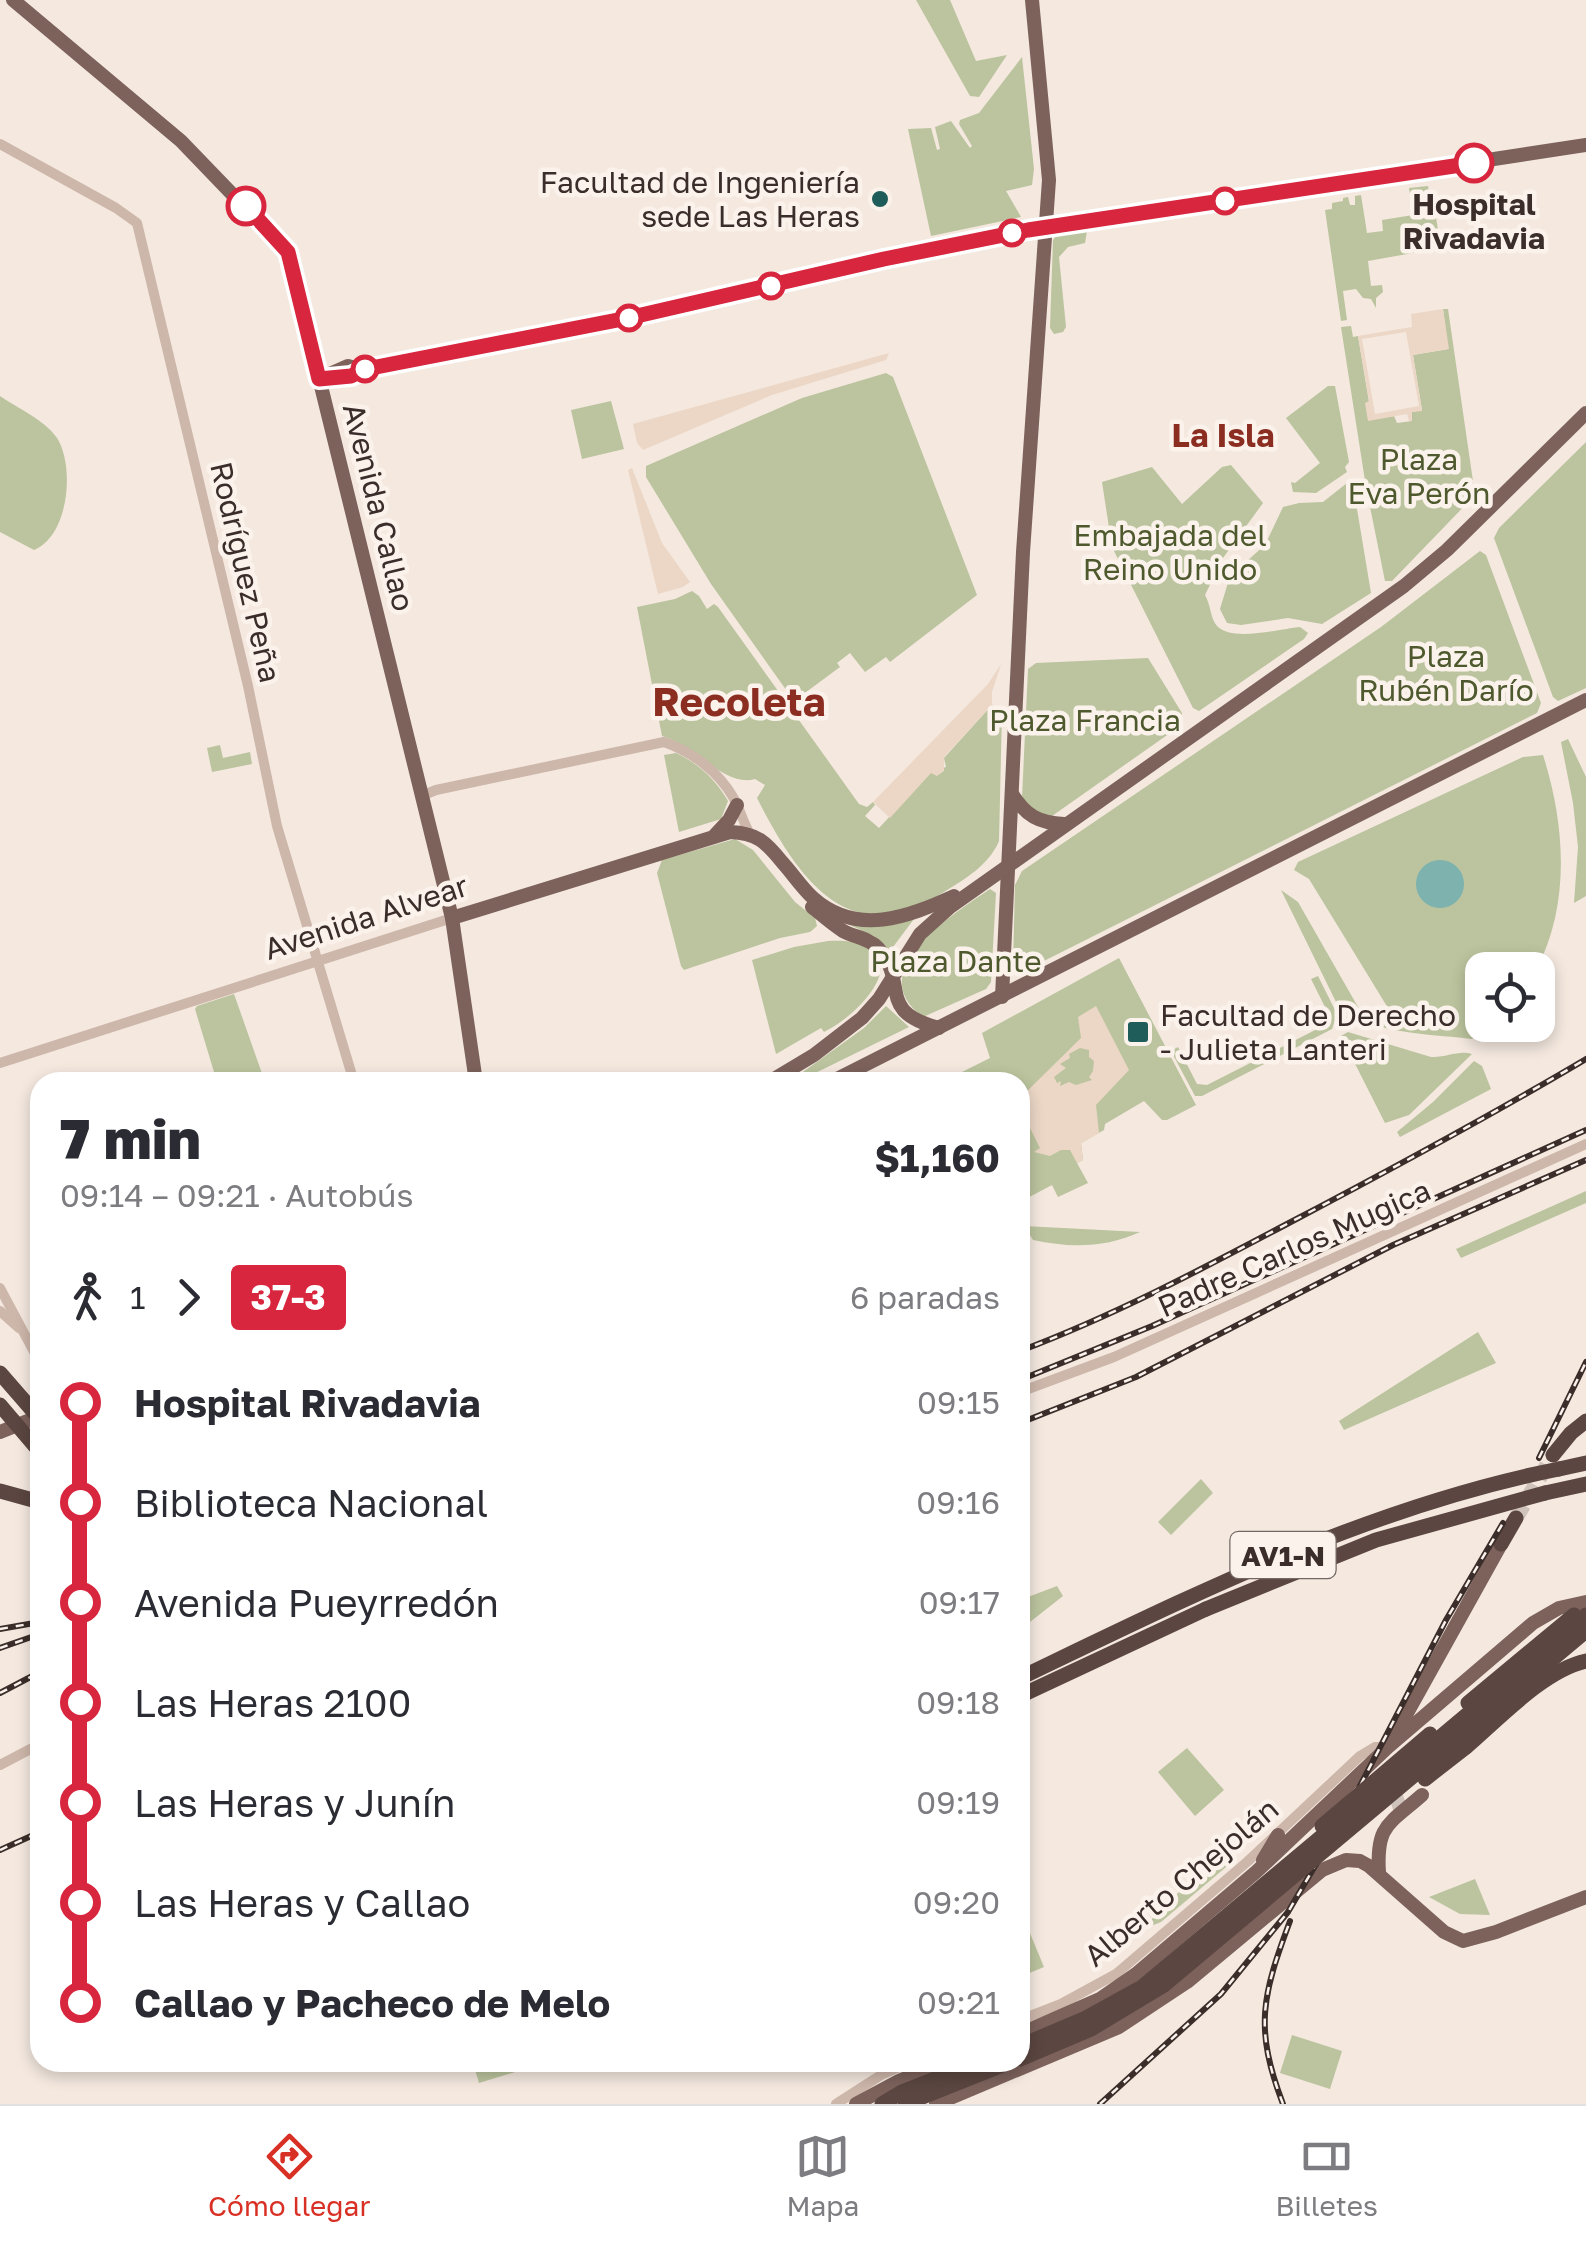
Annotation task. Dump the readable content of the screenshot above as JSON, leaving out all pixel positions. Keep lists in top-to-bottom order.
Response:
{
  "streets": {
    "highway": ["AV1-N"],
    "main road": ["Avenida Callao", "Avenida Alvear"],
    "street": ["Rodríguez Peña", "Padre Carlos Mugica", "Alberto Chejolán"]
  },
  "crossings": [
    ["Avenida Callao", "Avenida Alvear"],
    ["Rodríguez Peña", "Avenida Alvear"]
  ],
  "districts": ["La Isla", "Recoleta"],
  "parks": [
    "Plaza Eva Perón",
    "Embajada del Reino Unido",
    "Plaza Rubén Darío",
    "Plaza Francia",
    "Plaza Dante"
  ],
  "places": {
    "other": ["Hospital Rivadavia", "Facultad de Ingeniería sede Las Heras"],
    "transit": ["Facultad de Derecho - Julieta Lanteri"]
  },
  "lines": ["bus line 37-3"],
  "page": {
    "heading": ["7 min", "09:14 – 09:21 · Autobús", "$1,160"],
    "legs": ["1", "37-3", "6 paradas"],
    "list": [
      {
        "name": "Hospital Rivadavia",
        "value": "09:15"
      },
      {
        "name": "Biblioteca Nacional",
        "value": "09:16"
      },
      {
        "name": "Avenida Pueyrredón",
        "value": "09:17"
      },
      {
        "name": "Las Heras 2100",
        "value": "09:18"
      },
      {
        "name": "Las Heras y Junín",
        "value": "09:19"
      },
      {
        "name": "Las Heras y Callao",
        "value": "09:20"
      },
      {
        "name": "Callao y Pacheco de Melo",
        "value": "09:21"
      }
    ],
    "tabs": ["Cómo llegar", "Mapa", "Billetes"]
  }
}
